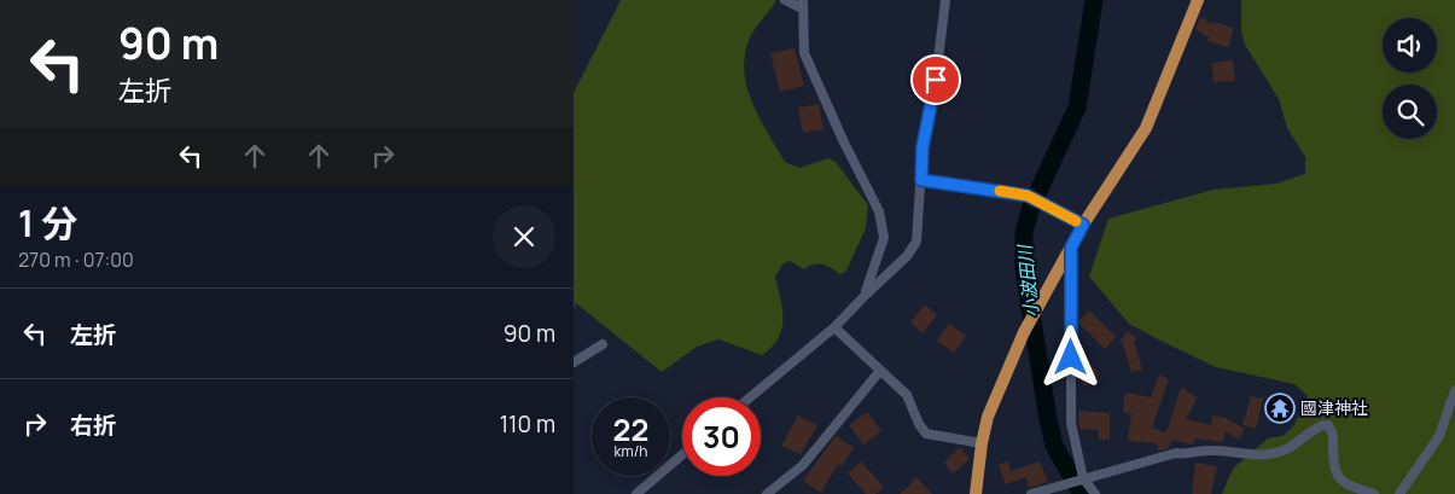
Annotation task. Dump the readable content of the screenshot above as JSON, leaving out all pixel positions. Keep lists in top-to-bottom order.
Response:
{
  "water": ["小波田川"],
  "places": {
    "temple": ["國津神社"]
  },
  "page": {
    "turn": ["90 m", "左折"],
    "heading": ["1 分", "270 m · 07:00"],
    "list": [
      {
        "name": "左折",
        "value": "90 m"
      },
      {
        "name": "右折",
        "value": "110 m"
      }
    ],
    "speed": "22 km/h",
    "limit": "30"
  }
}
